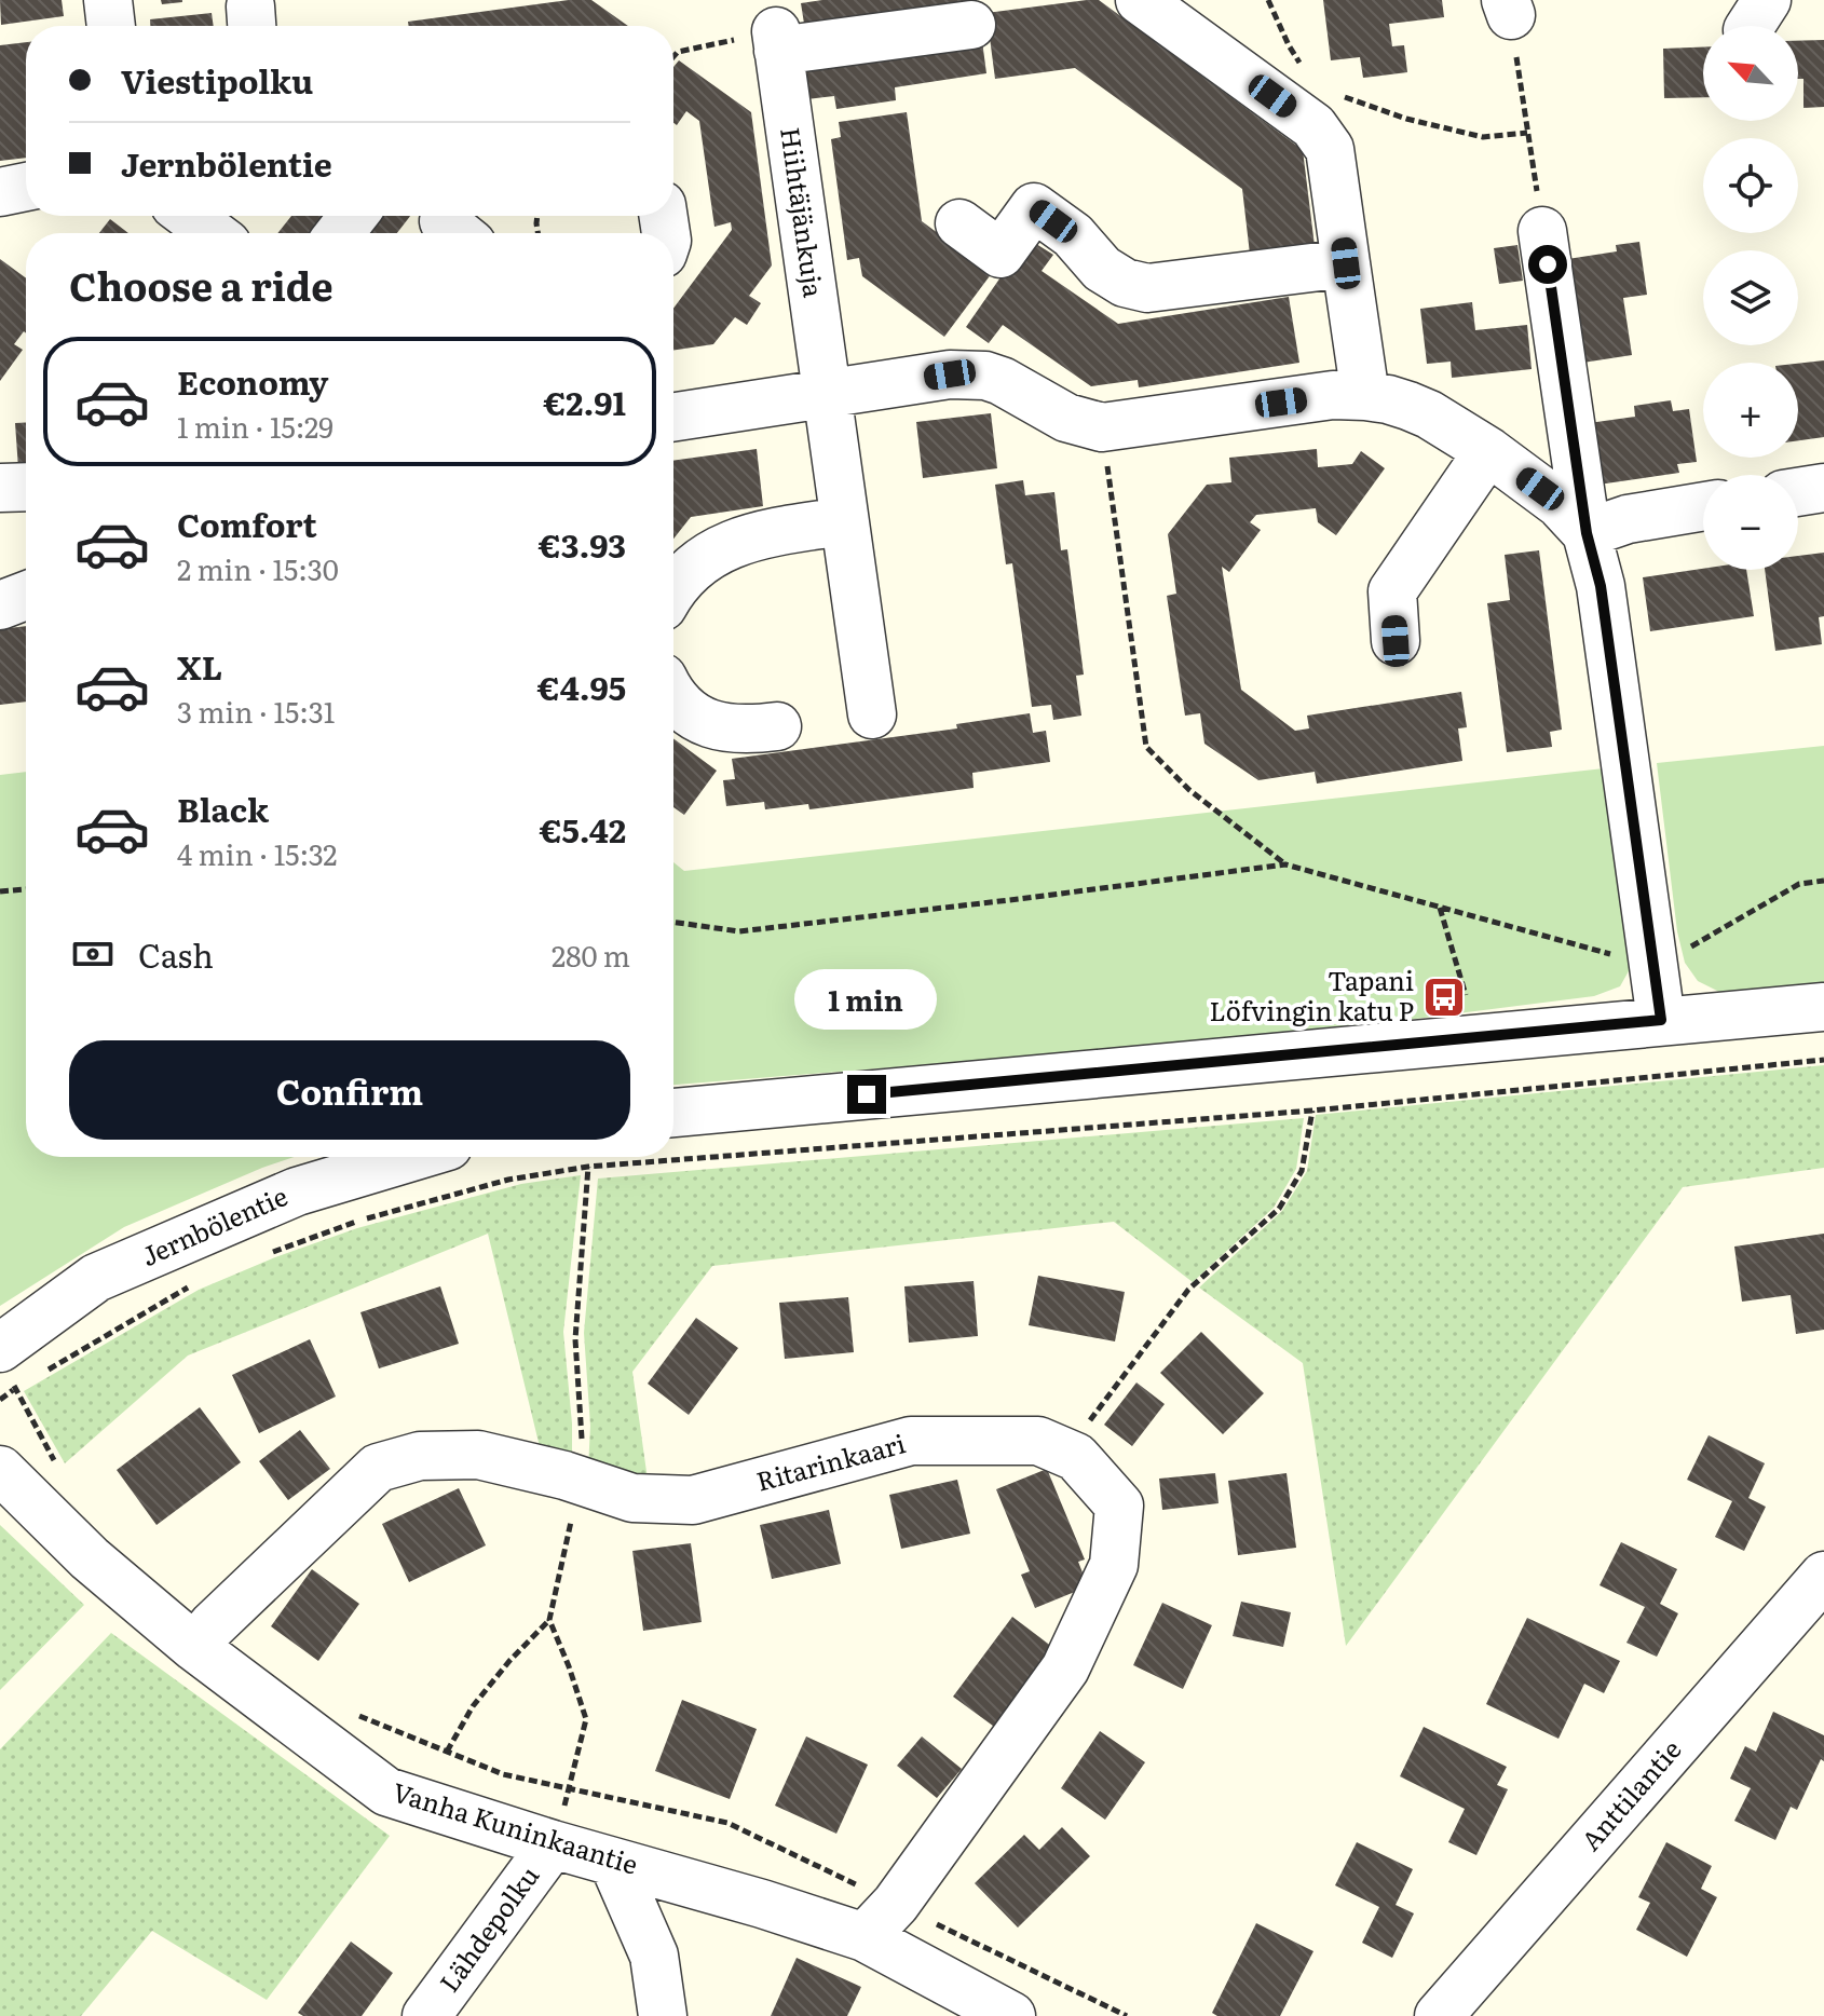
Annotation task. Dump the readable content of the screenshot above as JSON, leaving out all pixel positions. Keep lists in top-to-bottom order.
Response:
{
  "streets": {
    "street": [
      "Hiihtäjänkuja",
      "Jernbölentie",
      "Ritarinkaari",
      "Anttilantie",
      "Vanha Kuninkaantie",
      "Lähdepolku"
    ]
  },
  "crossings": [
    ["Ritarinkaari", "Vanha Kuninkaantie"],
    ["Vanha Kuninkaantie", "Lähdepolku"]
  ],
  "places": {
    "bus stop": ["Tapani Löfvingin katu P"]
  },
  "north": "top left",
  "page": {
    "map_buttons": ["+", "−"],
    "banner": ["Viestipolku", "Jernbölentie"],
    "heading": "Choose a ride",
    "list": [
      {
        "name": "Economy",
        "note": "1 min · 15:29",
        "value": "€2.91"
      },
      {
        "name": "Comfort",
        "note": "2 min · 15:30",
        "value": "€3.93"
      },
      {
        "name": "XL",
        "note": "3 min · 15:31",
        "value": "€4.95"
      },
      {
        "name": "Black",
        "note": "4 min · 15:32",
        "value": "€5.42"
      }
    ],
    "pay": ["Cash", "280 m"],
    "bubble": "1 min",
    "buttons": "Confirm"
  }
}
